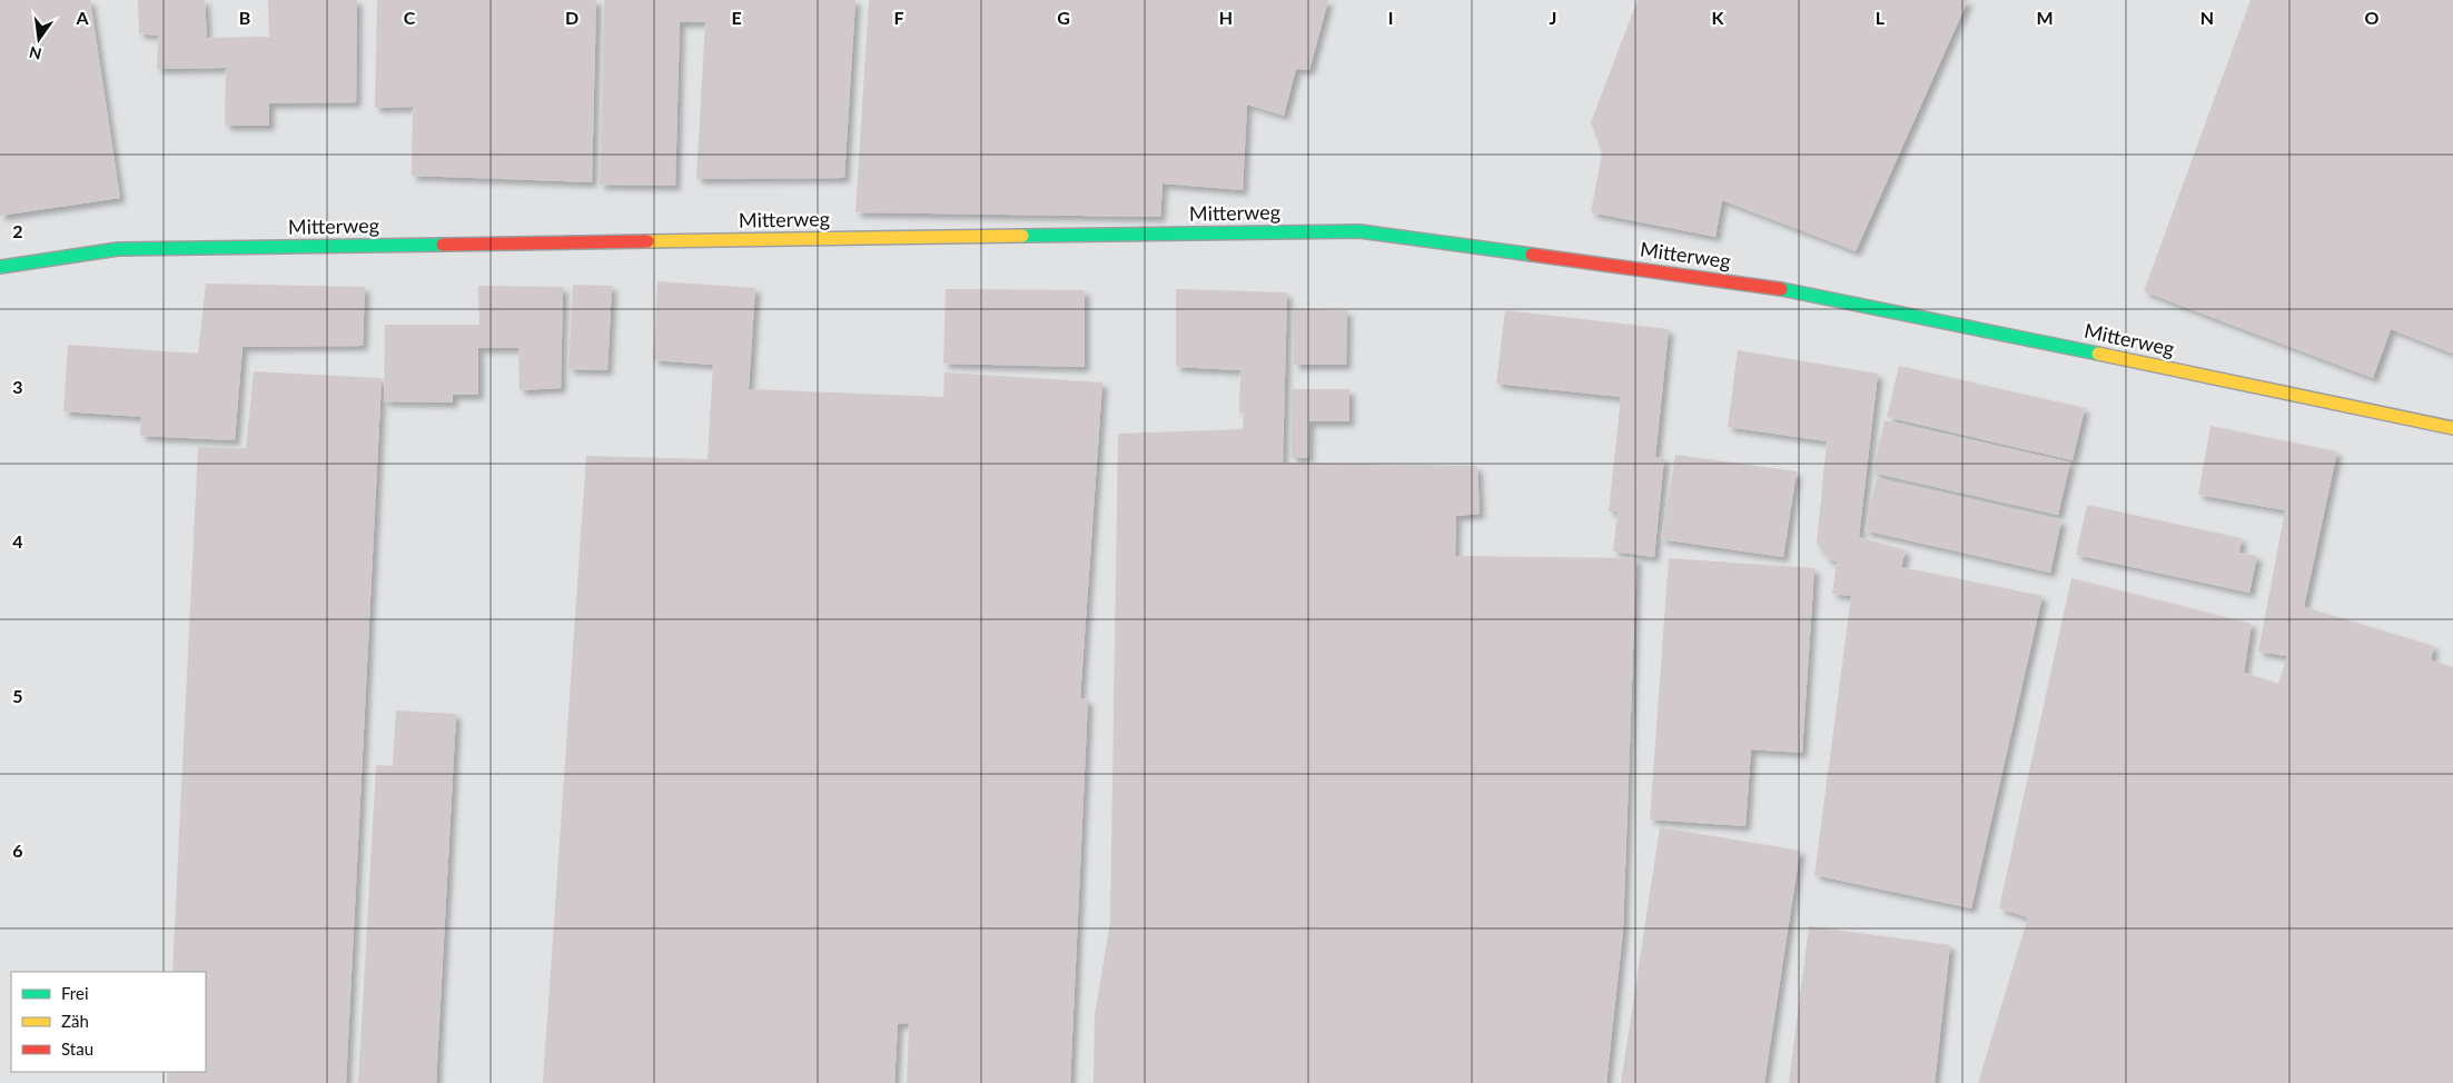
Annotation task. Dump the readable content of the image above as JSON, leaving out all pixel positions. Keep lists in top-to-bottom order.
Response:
{
  "streets": {
    "street": ["Mitterweg"]
  },
  "legend": ["Frei", "Zäh", "Stau"],
  "north": "bottom",
  "grid": {
    "columns": [
      "A",
      "B",
      "C",
      "D",
      "E",
      "F",
      "G",
      "H",
      "I",
      "J",
      "K",
      "L",
      "M",
      "N",
      "O"
    ],
    "rows": [
      "2",
      "3",
      "4",
      "5",
      "6"
    ]
  }
}
